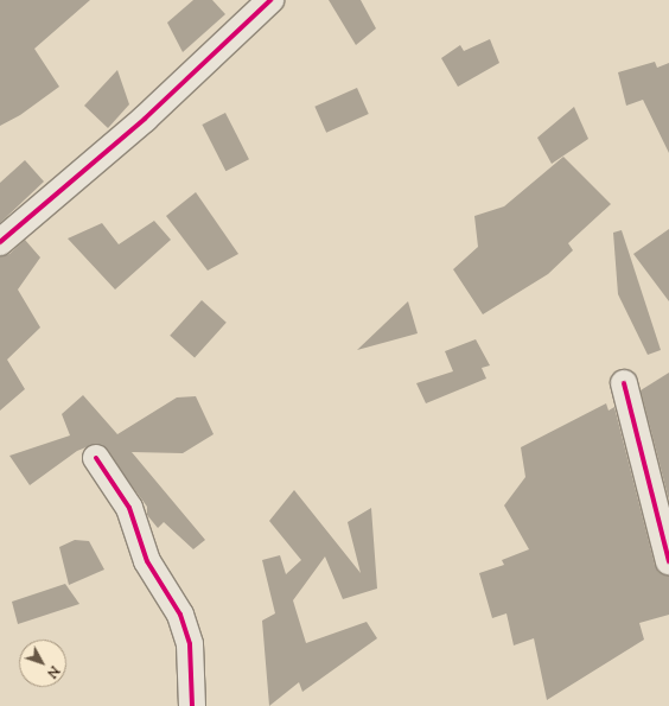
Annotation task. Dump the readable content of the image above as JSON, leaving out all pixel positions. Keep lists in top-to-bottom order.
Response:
{
  "north": "bottom right"
}
